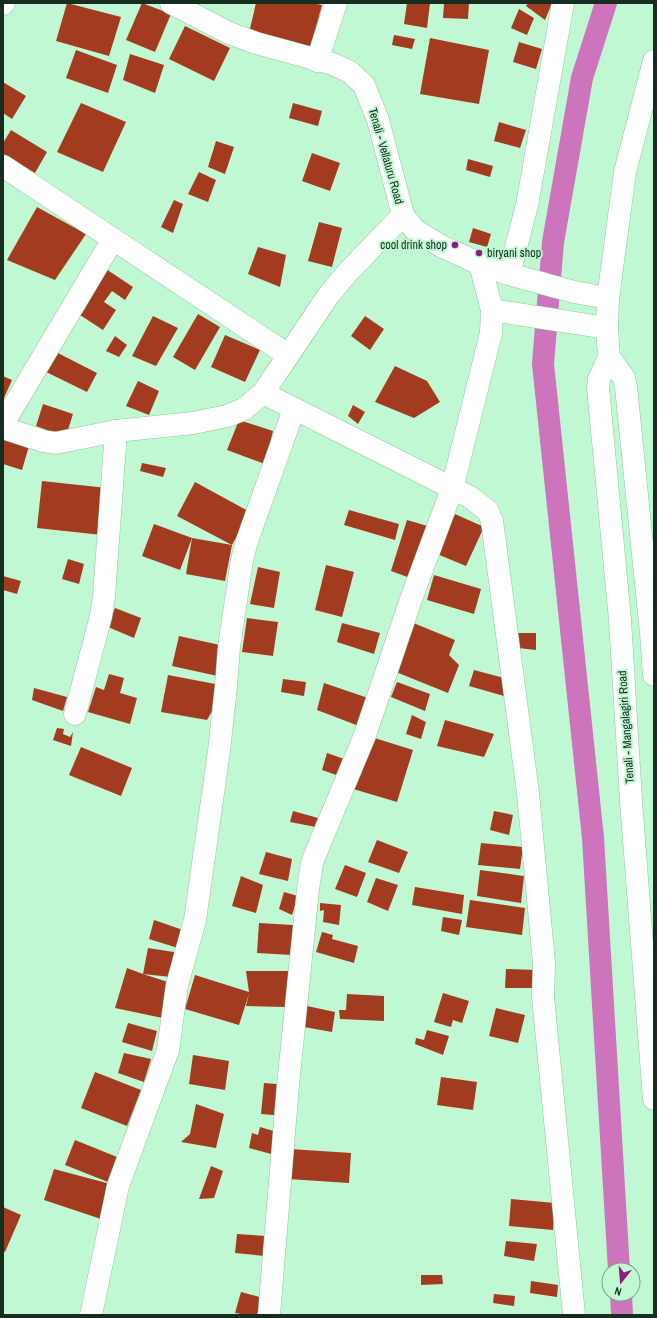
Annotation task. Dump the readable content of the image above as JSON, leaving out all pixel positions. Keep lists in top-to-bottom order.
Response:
{
  "streets": {
    "street": ["Tenali - Vellaturu Road", "Tenali - Mangalagiri Road"]
  },
  "places": ["cool drink shop", "biryani shop"],
  "north": "bottom"
}
